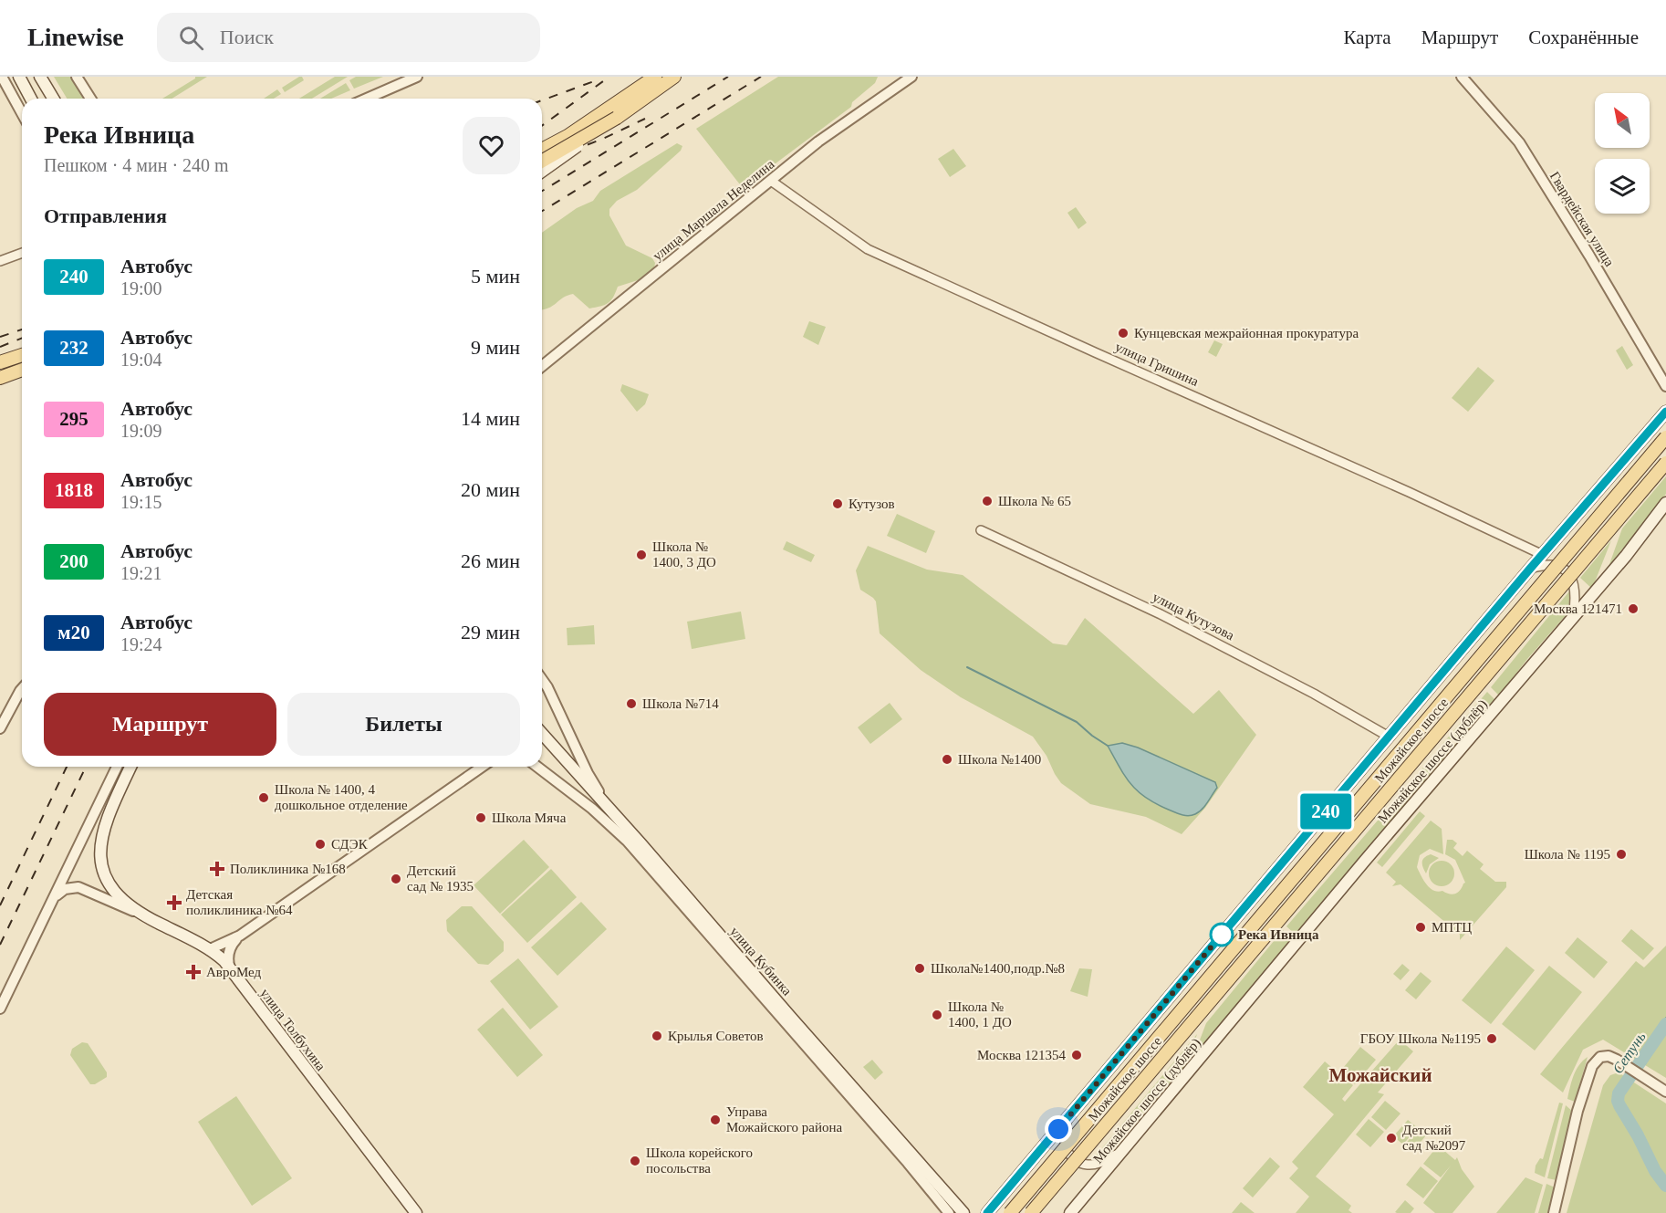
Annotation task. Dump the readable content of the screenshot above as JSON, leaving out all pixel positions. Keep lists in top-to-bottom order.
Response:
{
  "streets": {
    "main road": [
      "Можайское шоссе",
      "Можайское шоссе (дублёр)",
      "улица Кубинка",
      "улица Толбухина"
    ],
    "street": [
      "улица Маршала Неделина",
      "Гвардейская улица",
      "улица Гришина",
      "улица Кутузова"
    ]
  },
  "crossings": [
    ["улица Маршала Неделина", "улица Гришина"]
  ],
  "districts": ["Можайский"],
  "water": ["Сетунь"],
  "places": {
    "other": [
      "Кунцевская межрайонная прокуратура",
      "Школа № 65",
      "Кутузов",
      "Школа № 1400, 3 ДО",
      "Москва 121471",
      "Школа №714",
      "Школа №1400",
      "Школа № 1400, 4 дошкольное отделение",
      "Школа Мяча",
      "СДЭК",
      "Школа № 1195",
      "Детский сад № 1935",
      "МПТЦ",
      "Река Ивница",
      "Школа№1400,подр.№8",
      "Школа № 1400, 1 ДО",
      "Крылья Советов",
      "ГБОУ Школа №1195",
      "Москва 121354",
      "Управа Можайского района",
      "Детский сад №2097",
      "Школа корейского посольства"
    ],
    "health": ["Поликлиника №168", "Детская поликлиника №64", "АвроМед"]
  },
  "lines": ["bus line 240"],
  "north": "top left",
  "page": {
    "header": "Linewise",
    "search": "Поиск",
    "nav": ["Карта", "Маршрут", "Сохранённые"],
    "on_map": "240",
    "heading": [
      ["Река Ивница", "Пешком · 4 мин · 240 m"],
      "Отправления"
    ],
    "list": [
      {
        "mark": "240",
        "name": "Автобус",
        "note": "19:00",
        "value": "5 мин"
      },
      {
        "mark": "232",
        "name": "Автобус",
        "note": "19:04",
        "value": "9 мин"
      },
      {
        "mark": "295",
        "name": "Автобус",
        "note": "19:09",
        "value": "14 мин"
      },
      {
        "mark": "1818",
        "name": "Автобус",
        "note": "19:15",
        "value": "20 мин"
      },
      {
        "mark": "200",
        "name": "Автобус",
        "note": "19:21",
        "value": "26 мин"
      },
      {
        "mark": "м20",
        "name": "Автобус",
        "note": "19:24",
        "value": "29 мин"
      }
    ],
    "buttons": ["Маршрут", "Билеты"]
  }
}
